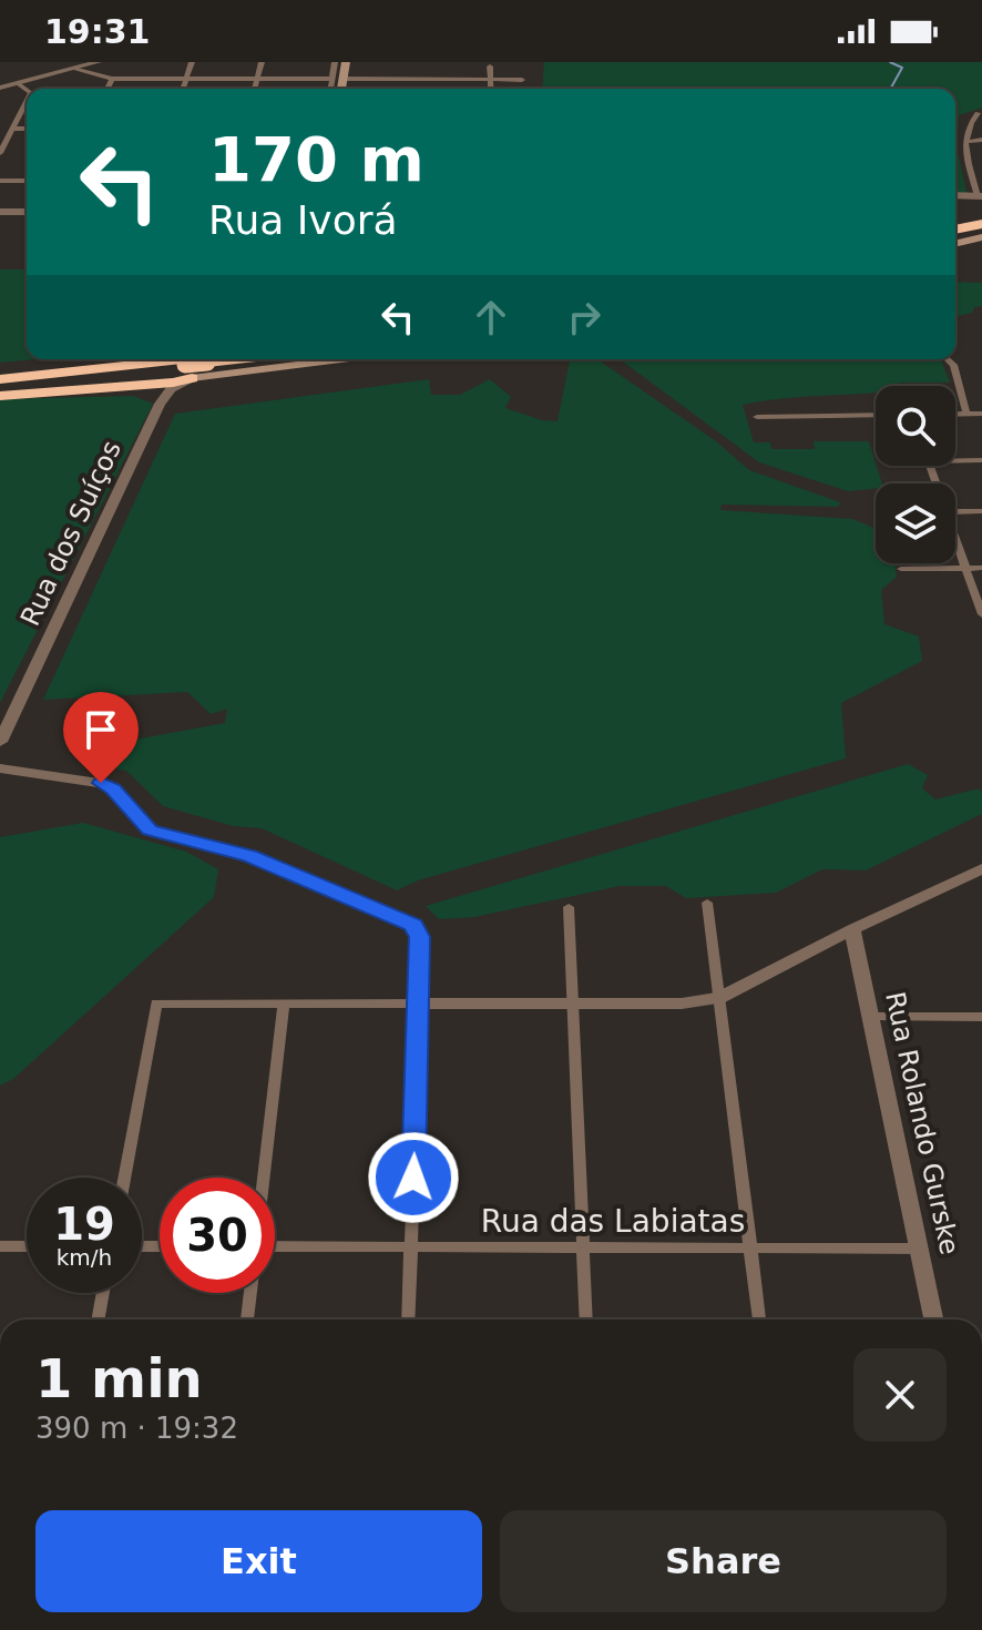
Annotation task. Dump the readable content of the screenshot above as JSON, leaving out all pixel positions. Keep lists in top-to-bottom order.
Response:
{
  "streets": {
    "street": ["Rua dos Suíços", "Rua Rolando Gurske", "Rua das Labiatas"]
  },
  "crossings": [
    ["Rua Rolando Gurske", "Rua das Labiatas"]
  ],
  "page": {
    "status": "19:31",
    "turn": ["170 m", "Rua Ivorá"],
    "speed": "19 km/h",
    "limit": "30",
    "heading": ["1 min", "390 m · 19:32"],
    "buttons": ["Exit", "Share"]
  }
}
